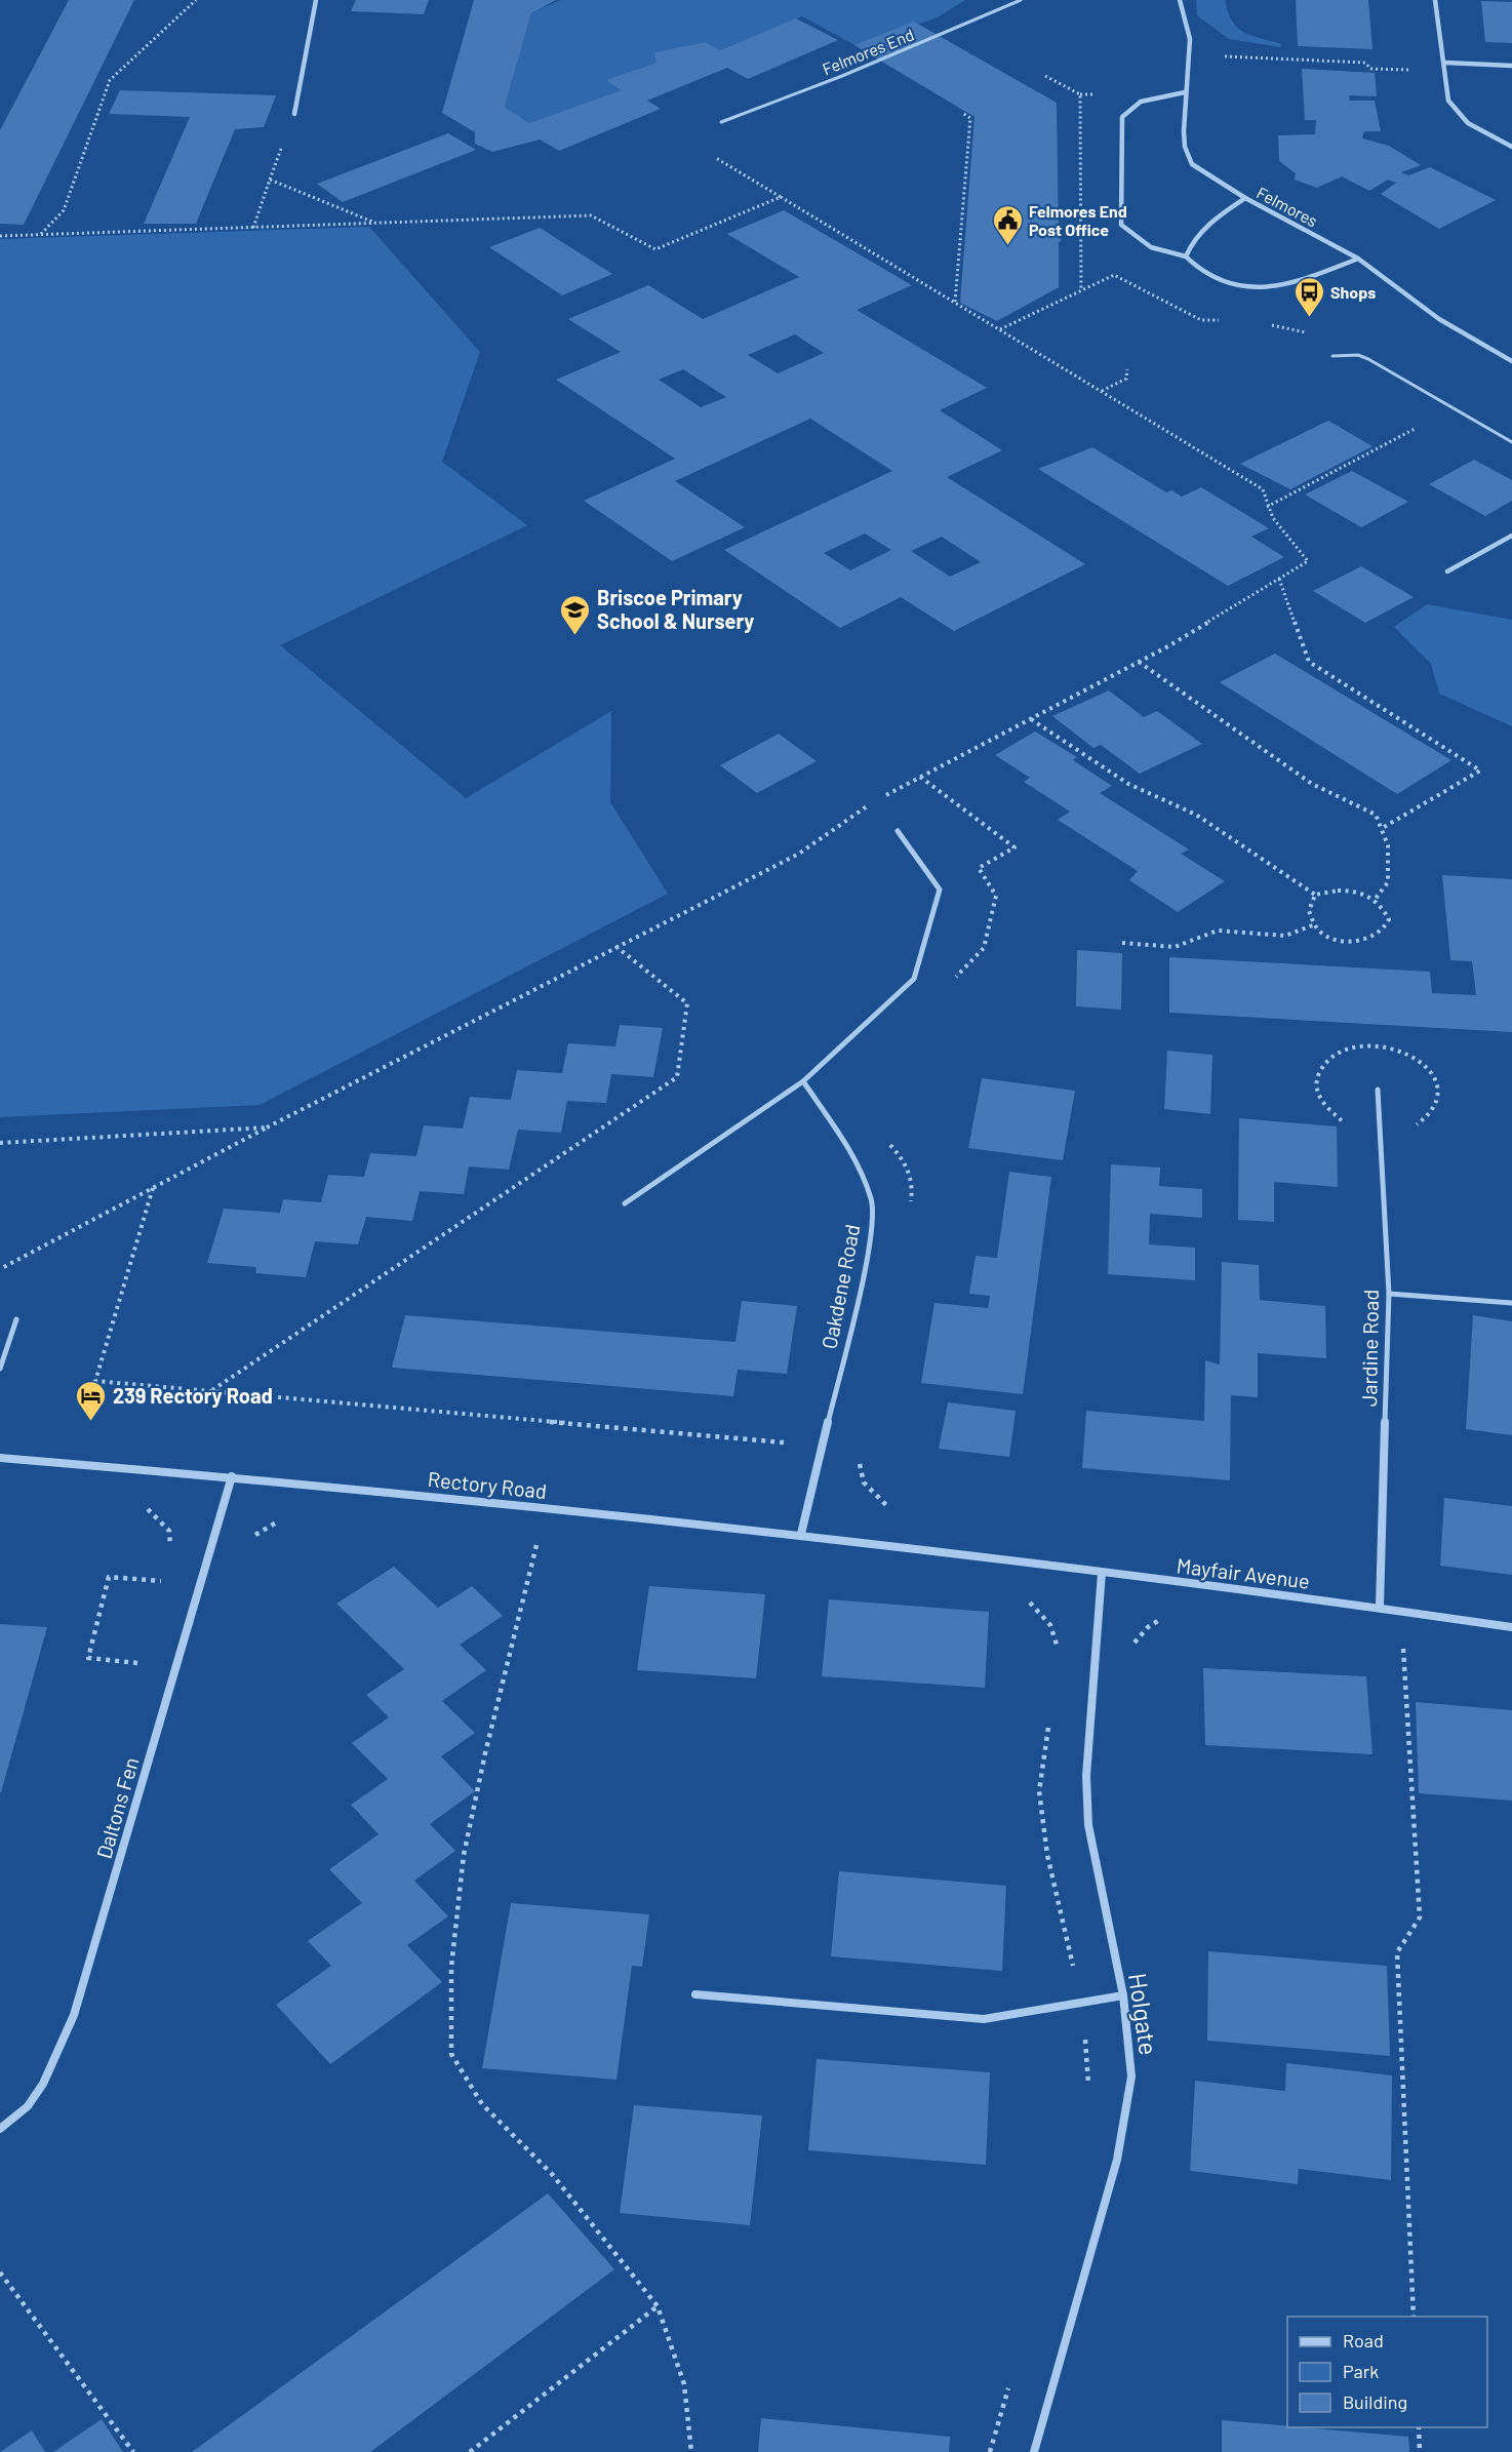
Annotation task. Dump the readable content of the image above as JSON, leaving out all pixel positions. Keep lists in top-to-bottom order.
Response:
{
  "streets": {
    "street": [
      "Felmores",
      "Oakdene Road",
      "Jardine Road",
      "Rectory Road",
      "Mayfair Avenue",
      "Daltons Fen",
      "Holgate"
    ],
    "lane": ["Felmores End"]
  },
  "crossings": [
    ["Oakdene Road", "Rectory Road"],
    ["Jardine Road", "Mayfair Avenue"],
    ["Rectory Road", "Mayfair Avenue"],
    ["Rectory Road", "Daltons Fen"],
    ["Mayfair Avenue", "Holgate"]
  ],
  "places": {
    "public building": ["Felmores End Post Office"],
    "bus stop": ["Shops"],
    "school or university": ["Briscoe Primary School & Nursery"],
    "hotel": ["239 Rectory Road"]
  },
  "legend": ["Road", "Park", "Building"]
}
